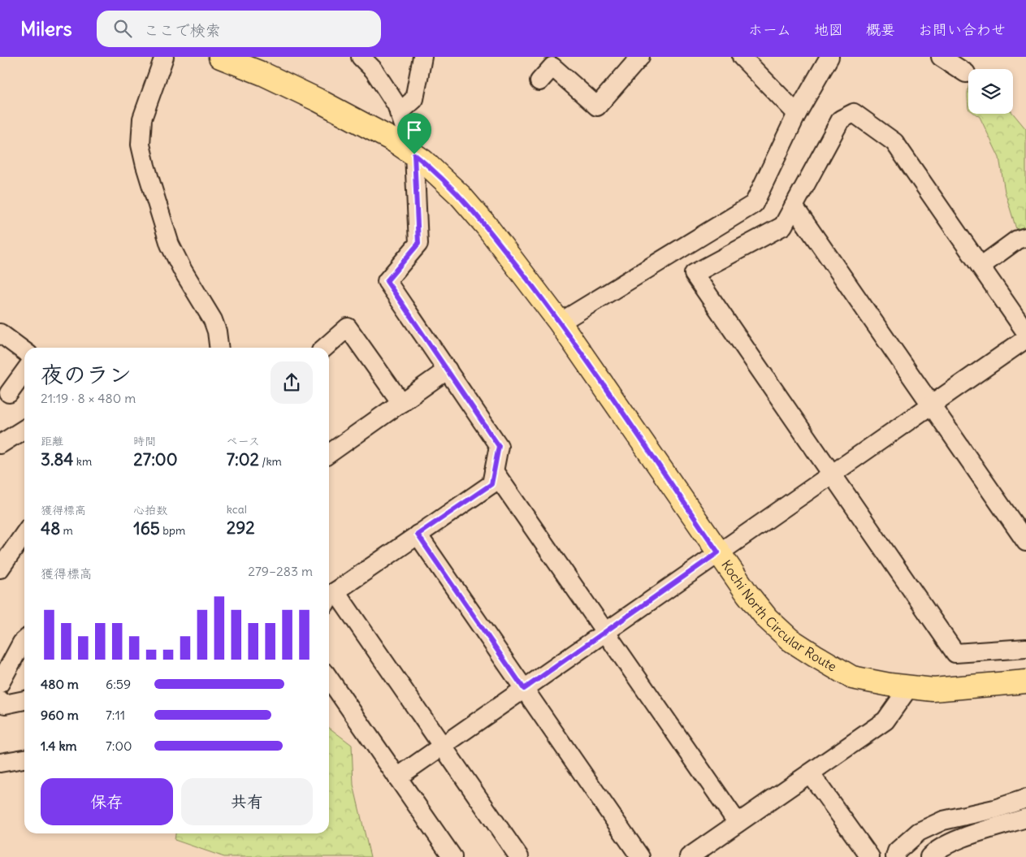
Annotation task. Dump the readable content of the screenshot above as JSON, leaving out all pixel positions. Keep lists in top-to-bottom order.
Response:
{
  "streets": {
    "main road": ["Kochi North Circular Route"]
  },
  "page": {
    "header": "Milers",
    "search": "ここで検索",
    "nav": [
      "ホーム",
      "地図",
      "概要",
      "お問い合わせ"
    ],
    "heading": ["夜のラン", "21:19 · 8 × 480 m"],
    "stats": [
      ["距離", "3.84 km"],
      ["時間", "27:00"],
      ["ペース", "7:02 /km"],
      ["獲得標高", "48 m"],
      ["心拍数", "165 bpm"],
      ["kcal", "292"]
    ],
    "chart": ["獲得標高", "279–283 m"],
    "list": [
      {
        "name": "480 m",
        "note": "6:59"
      },
      {
        "name": "960 m",
        "note": "7:11"
      },
      {
        "name": "1.4 km",
        "note": "7:00"
      }
    ],
    "buttons": ["保存", "共有"]
  }
}
